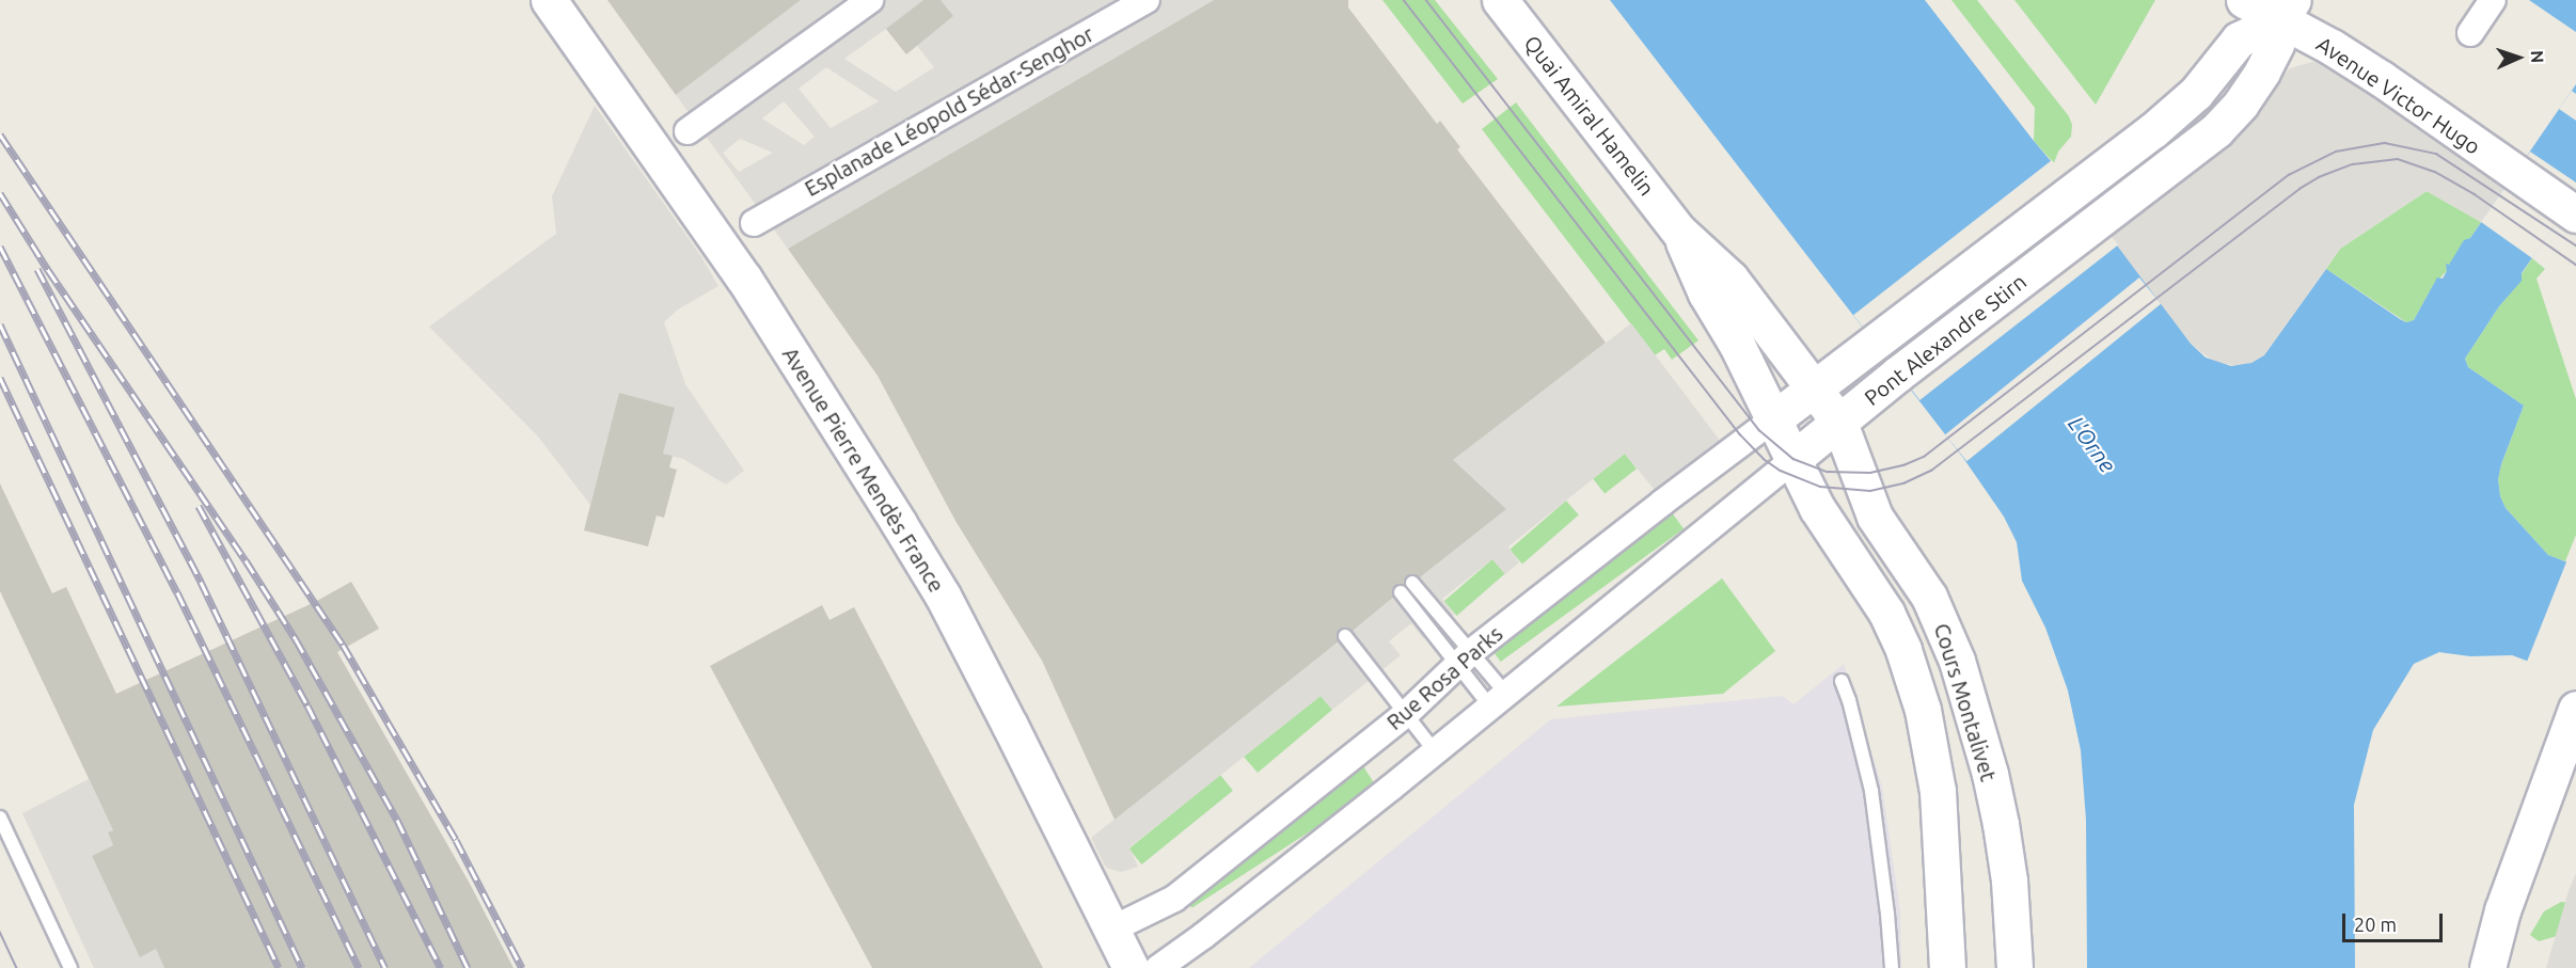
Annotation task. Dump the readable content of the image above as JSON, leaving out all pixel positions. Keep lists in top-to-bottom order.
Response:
{
  "streets": {
    "main road": [
      "Avenue Victor Hugo",
      "Quai Amiral Hamelin",
      "Pont Alexandre Stirn",
      "Avenue Pierre Mendès France",
      "Cours Montalivet"
    ],
    "street": ["Esplanade Léopold Sédar-Senghor", "Rue Rosa Parks"]
  },
  "crossings": [
    ["Avenue Victor Hugo", "Pont Alexandre Stirn"],
    ["Quai Amiral Hamelin", "Pont Alexandre Stirn"],
    ["Quai Amiral Hamelin", "Rue Rosa Parks"],
    ["Quai Amiral Hamelin", "Cours Montalivet"],
    ["Pont Alexandre Stirn", "Rue Rosa Parks"],
    ["Pont Alexandre Stirn", "Cours Montalivet"],
    ["Avenue Pierre Mendès France", "Rue Rosa Parks"]
  ],
  "water": ["L'Orne"],
  "scale_bar": "20 m",
  "north": "right"
}
